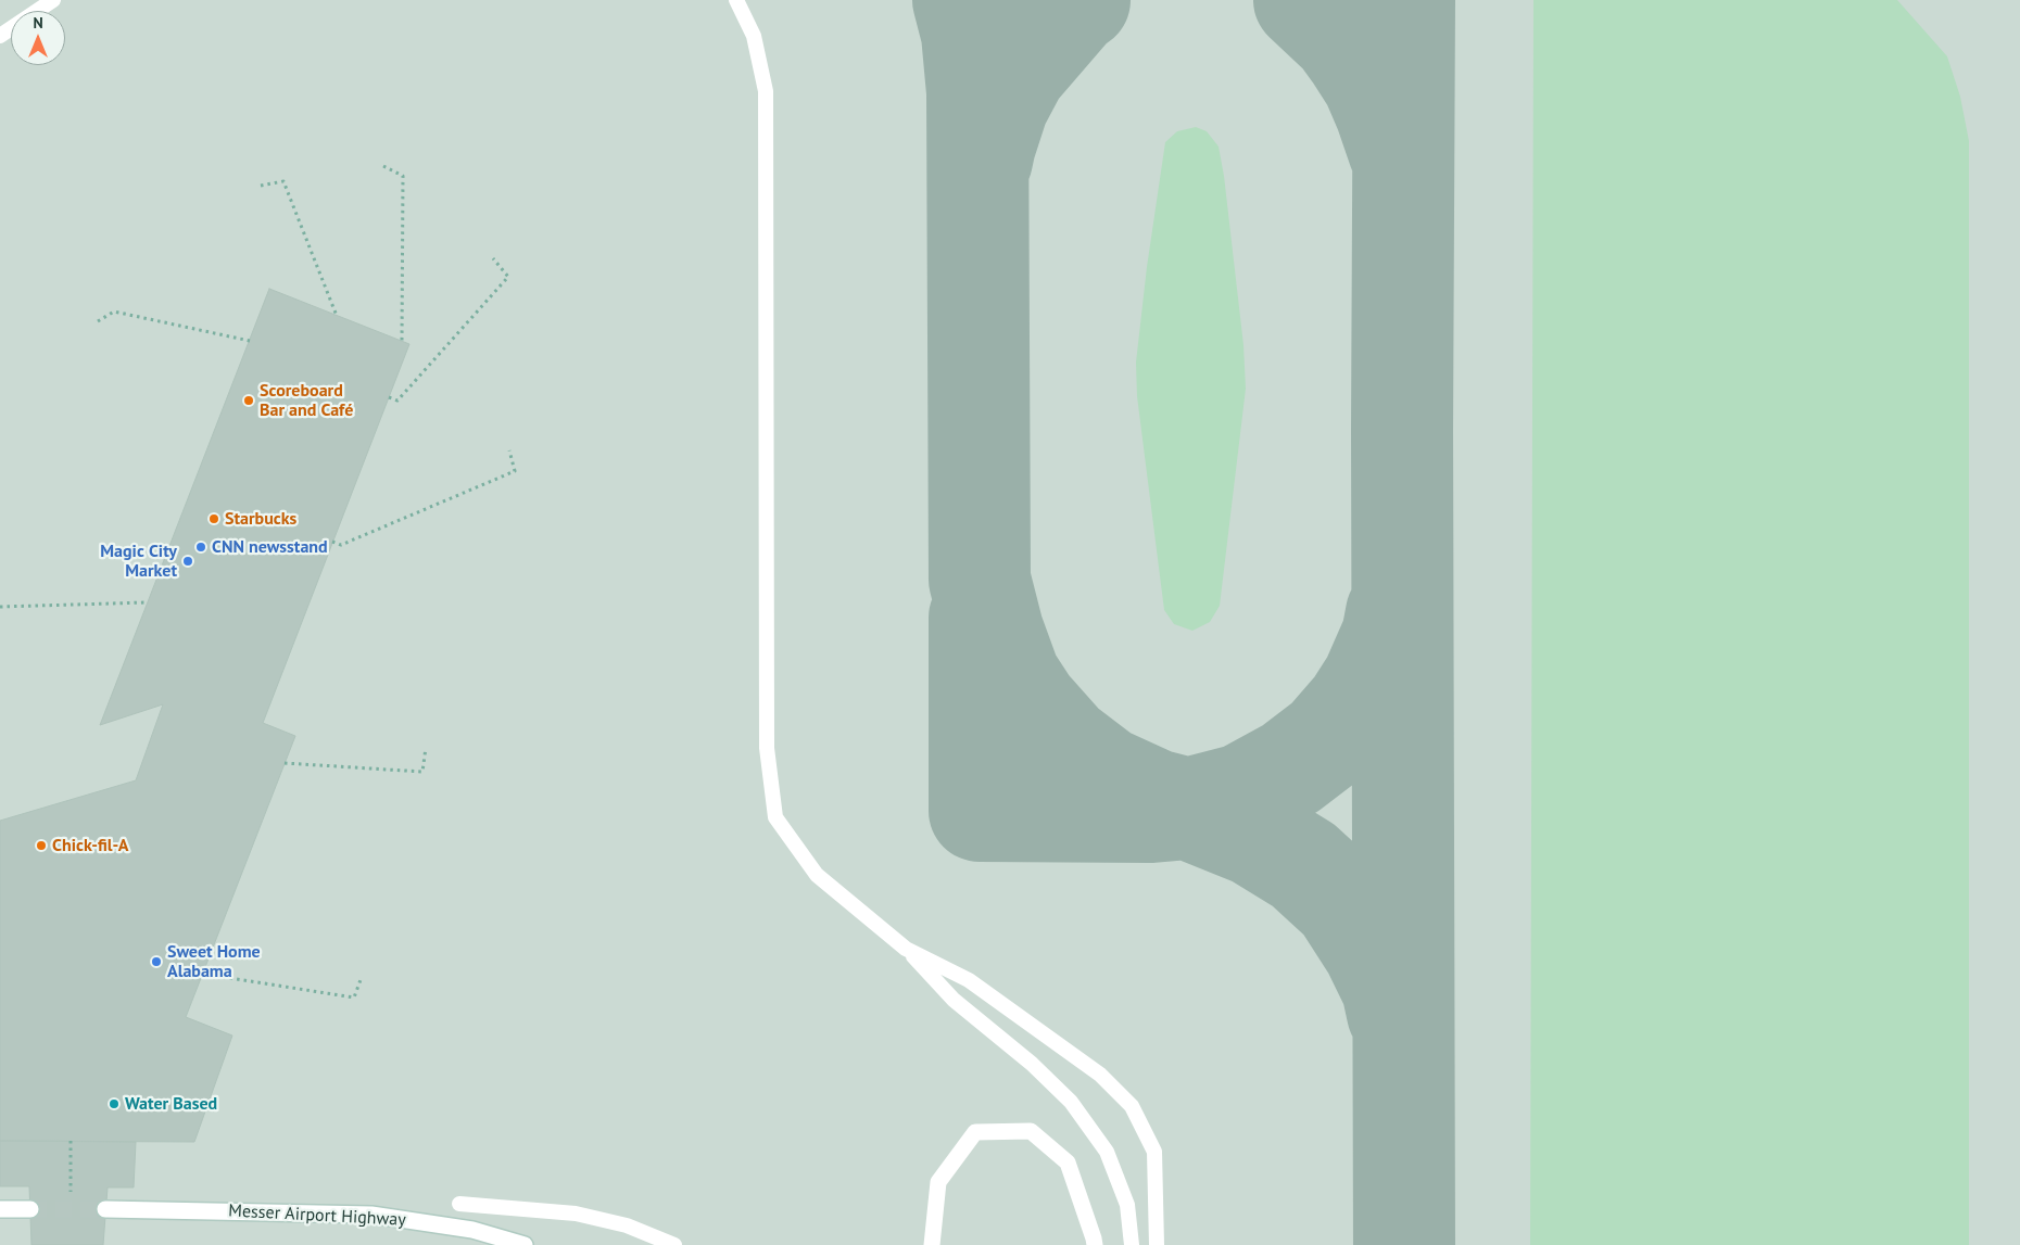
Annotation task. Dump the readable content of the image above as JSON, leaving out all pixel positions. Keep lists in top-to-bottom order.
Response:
{
  "streets": {
    "main road": ["Messer Airport Highway"]
  },
  "places": [
    "Scoreboard Bar and Café",
    "Starbucks",
    "CNN newsstand",
    "Magic City Market",
    "Chick-fil-A",
    "Sweet Home Alabama",
    "Water Based"
  ],
  "north": "top"
}
